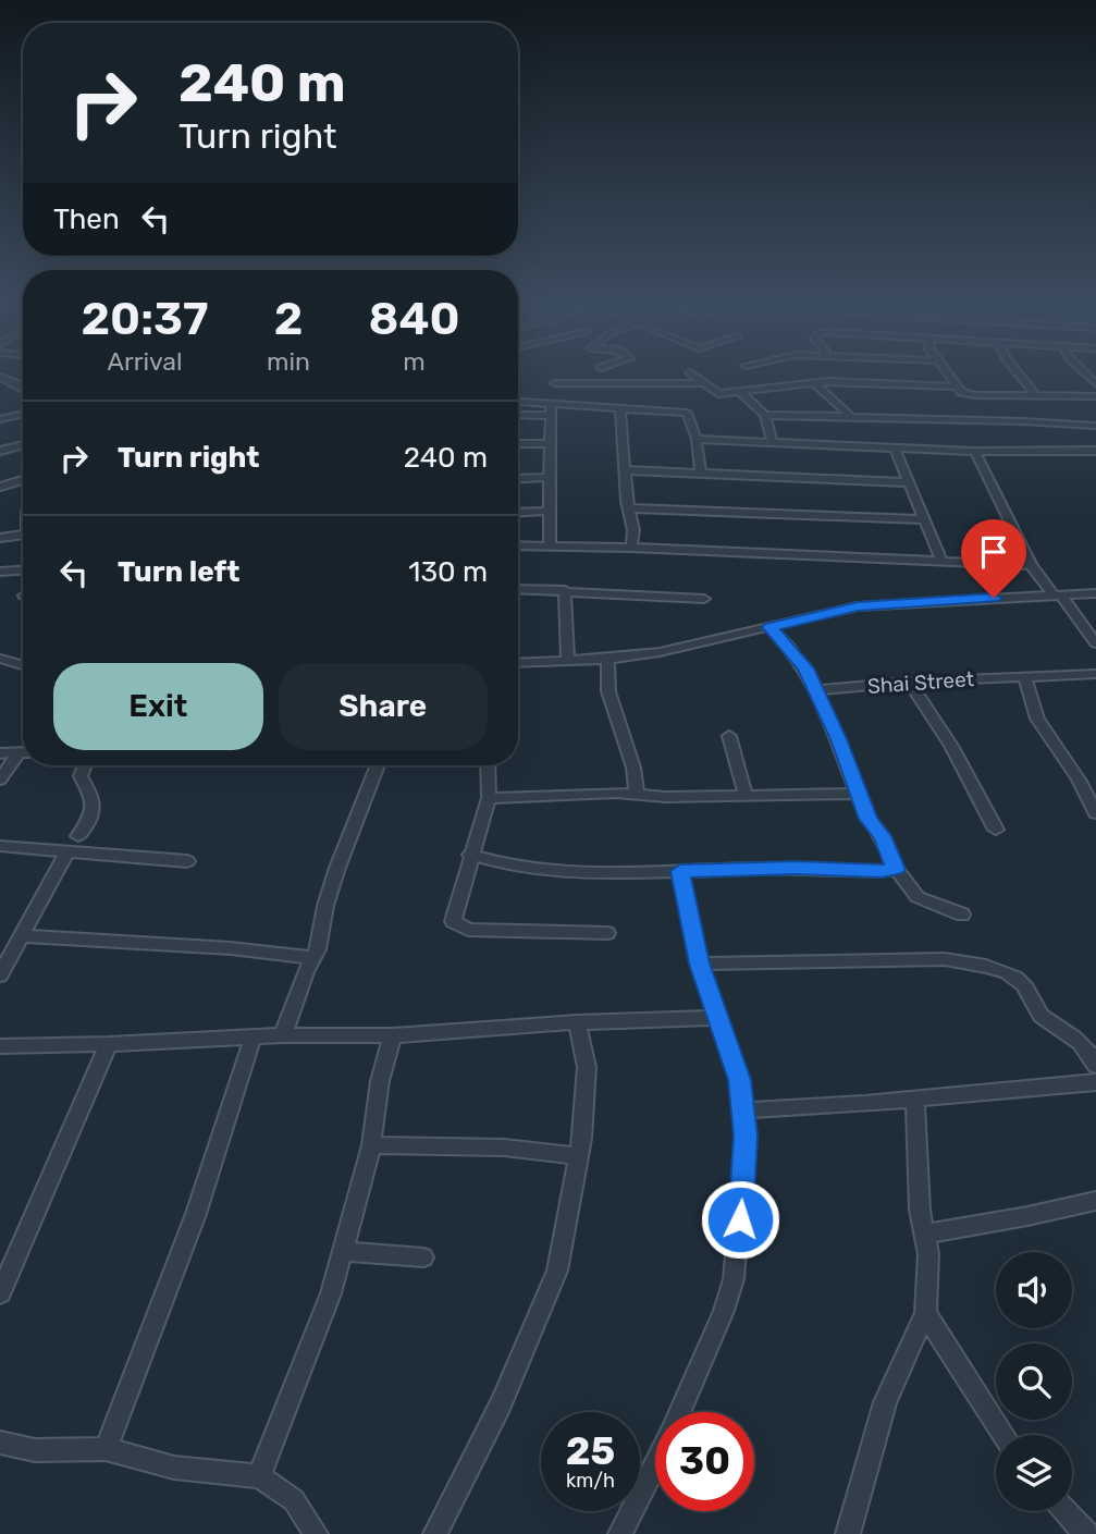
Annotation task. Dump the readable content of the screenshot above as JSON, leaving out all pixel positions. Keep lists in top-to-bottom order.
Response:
{
  "streets": {
    "street": ["Shai Street"]
  },
  "page": {
    "turn": ["240 m", "Turn right"],
    "then": "Then",
    "eta": [
      "20:37",
      "Arrival",
      "2",
      "min",
      "840",
      "m"
    ],
    "list": [
      {
        "name": "Turn right",
        "value": "240 m"
      },
      {
        "name": "Turn left",
        "value": "130 m"
      }
    ],
    "buttons": ["Exit", "Share"],
    "speed": "25 km/h",
    "limit": "30"
  }
}
